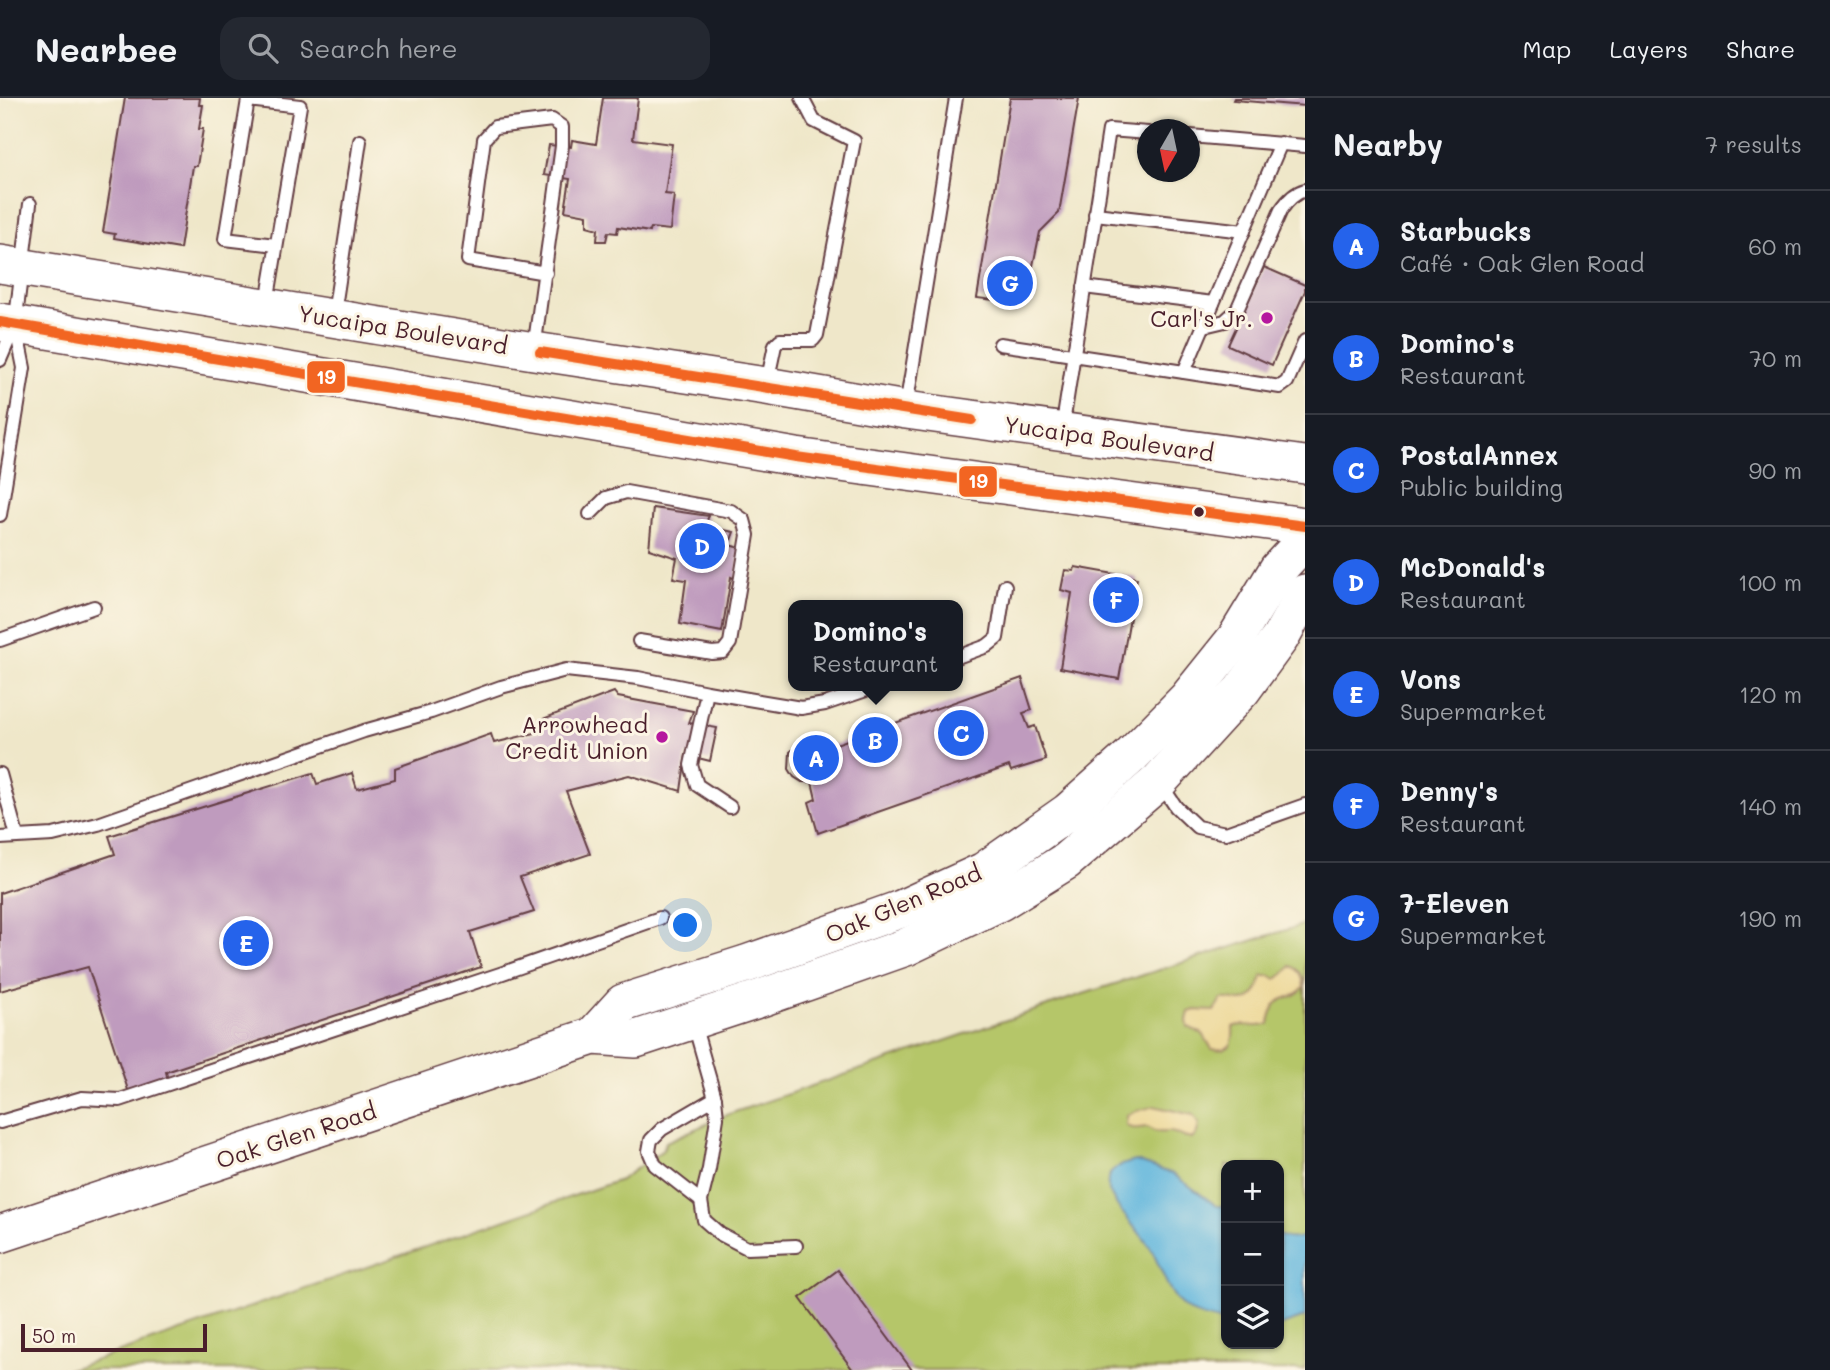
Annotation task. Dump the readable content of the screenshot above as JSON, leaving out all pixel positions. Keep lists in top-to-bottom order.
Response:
{
  "streets": {
    "main road": ["Yucaipa Boulevard", "Oak Glen Road"]
  },
  "places": ["Carl's Jr.", "Arrowhead Credit Union"],
  "lines": ["transit line 19"],
  "scale_bar": "50 m",
  "north": "bottom",
  "page": {
    "header": "Nearbee",
    "search": "Search here",
    "nav": ["Map", "Layers", "Share"],
    "heading": ["Nearby", "7 results"],
    "list": [
      {
        "mark": "A",
        "name": "Starbucks",
        "note": "Café · Oak Glen Road",
        "value": "60 m"
      },
      {
        "mark": "B",
        "name": "Domino's",
        "note": "Restaurant",
        "value": "70 m"
      },
      {
        "mark": "C",
        "name": "PostalAnnex",
        "note": "Public building",
        "value": "90 m"
      },
      {
        "mark": "D",
        "name": "McDonald's",
        "note": "Restaurant",
        "value": "100 m"
      },
      {
        "mark": "E",
        "name": "Vons",
        "note": "Supermarket",
        "value": "120 m"
      },
      {
        "mark": "F",
        "name": "Denny's",
        "note": "Restaurant",
        "value": "140 m"
      },
      {
        "mark": "G",
        "name": "7-Eleven",
        "note": "Supermarket",
        "value": "190 m"
      }
    ],
    "pins": [
      "G",
      "D",
      "F",
      "C",
      "B",
      "A",
      "E"
    ],
    "popup": ["Domino's", "Restaurant"],
    "map_buttons": ["+", "−"],
    "scale": "50 m"
  }
}
